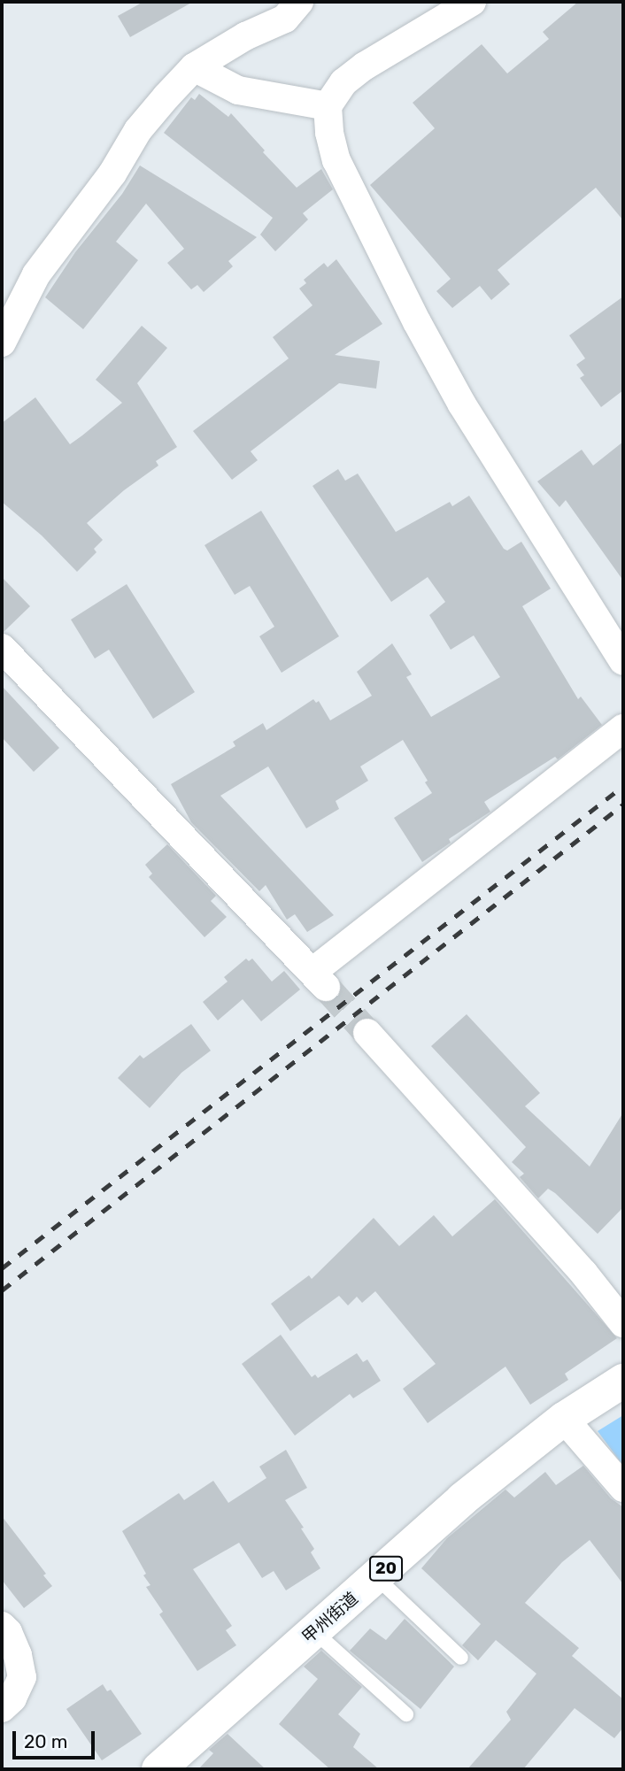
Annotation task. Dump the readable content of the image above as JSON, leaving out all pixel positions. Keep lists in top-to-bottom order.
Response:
{
  "streets": {
    "highway": ["20", "甲州街道"]
  },
  "scale_bar": "20 m"
}
